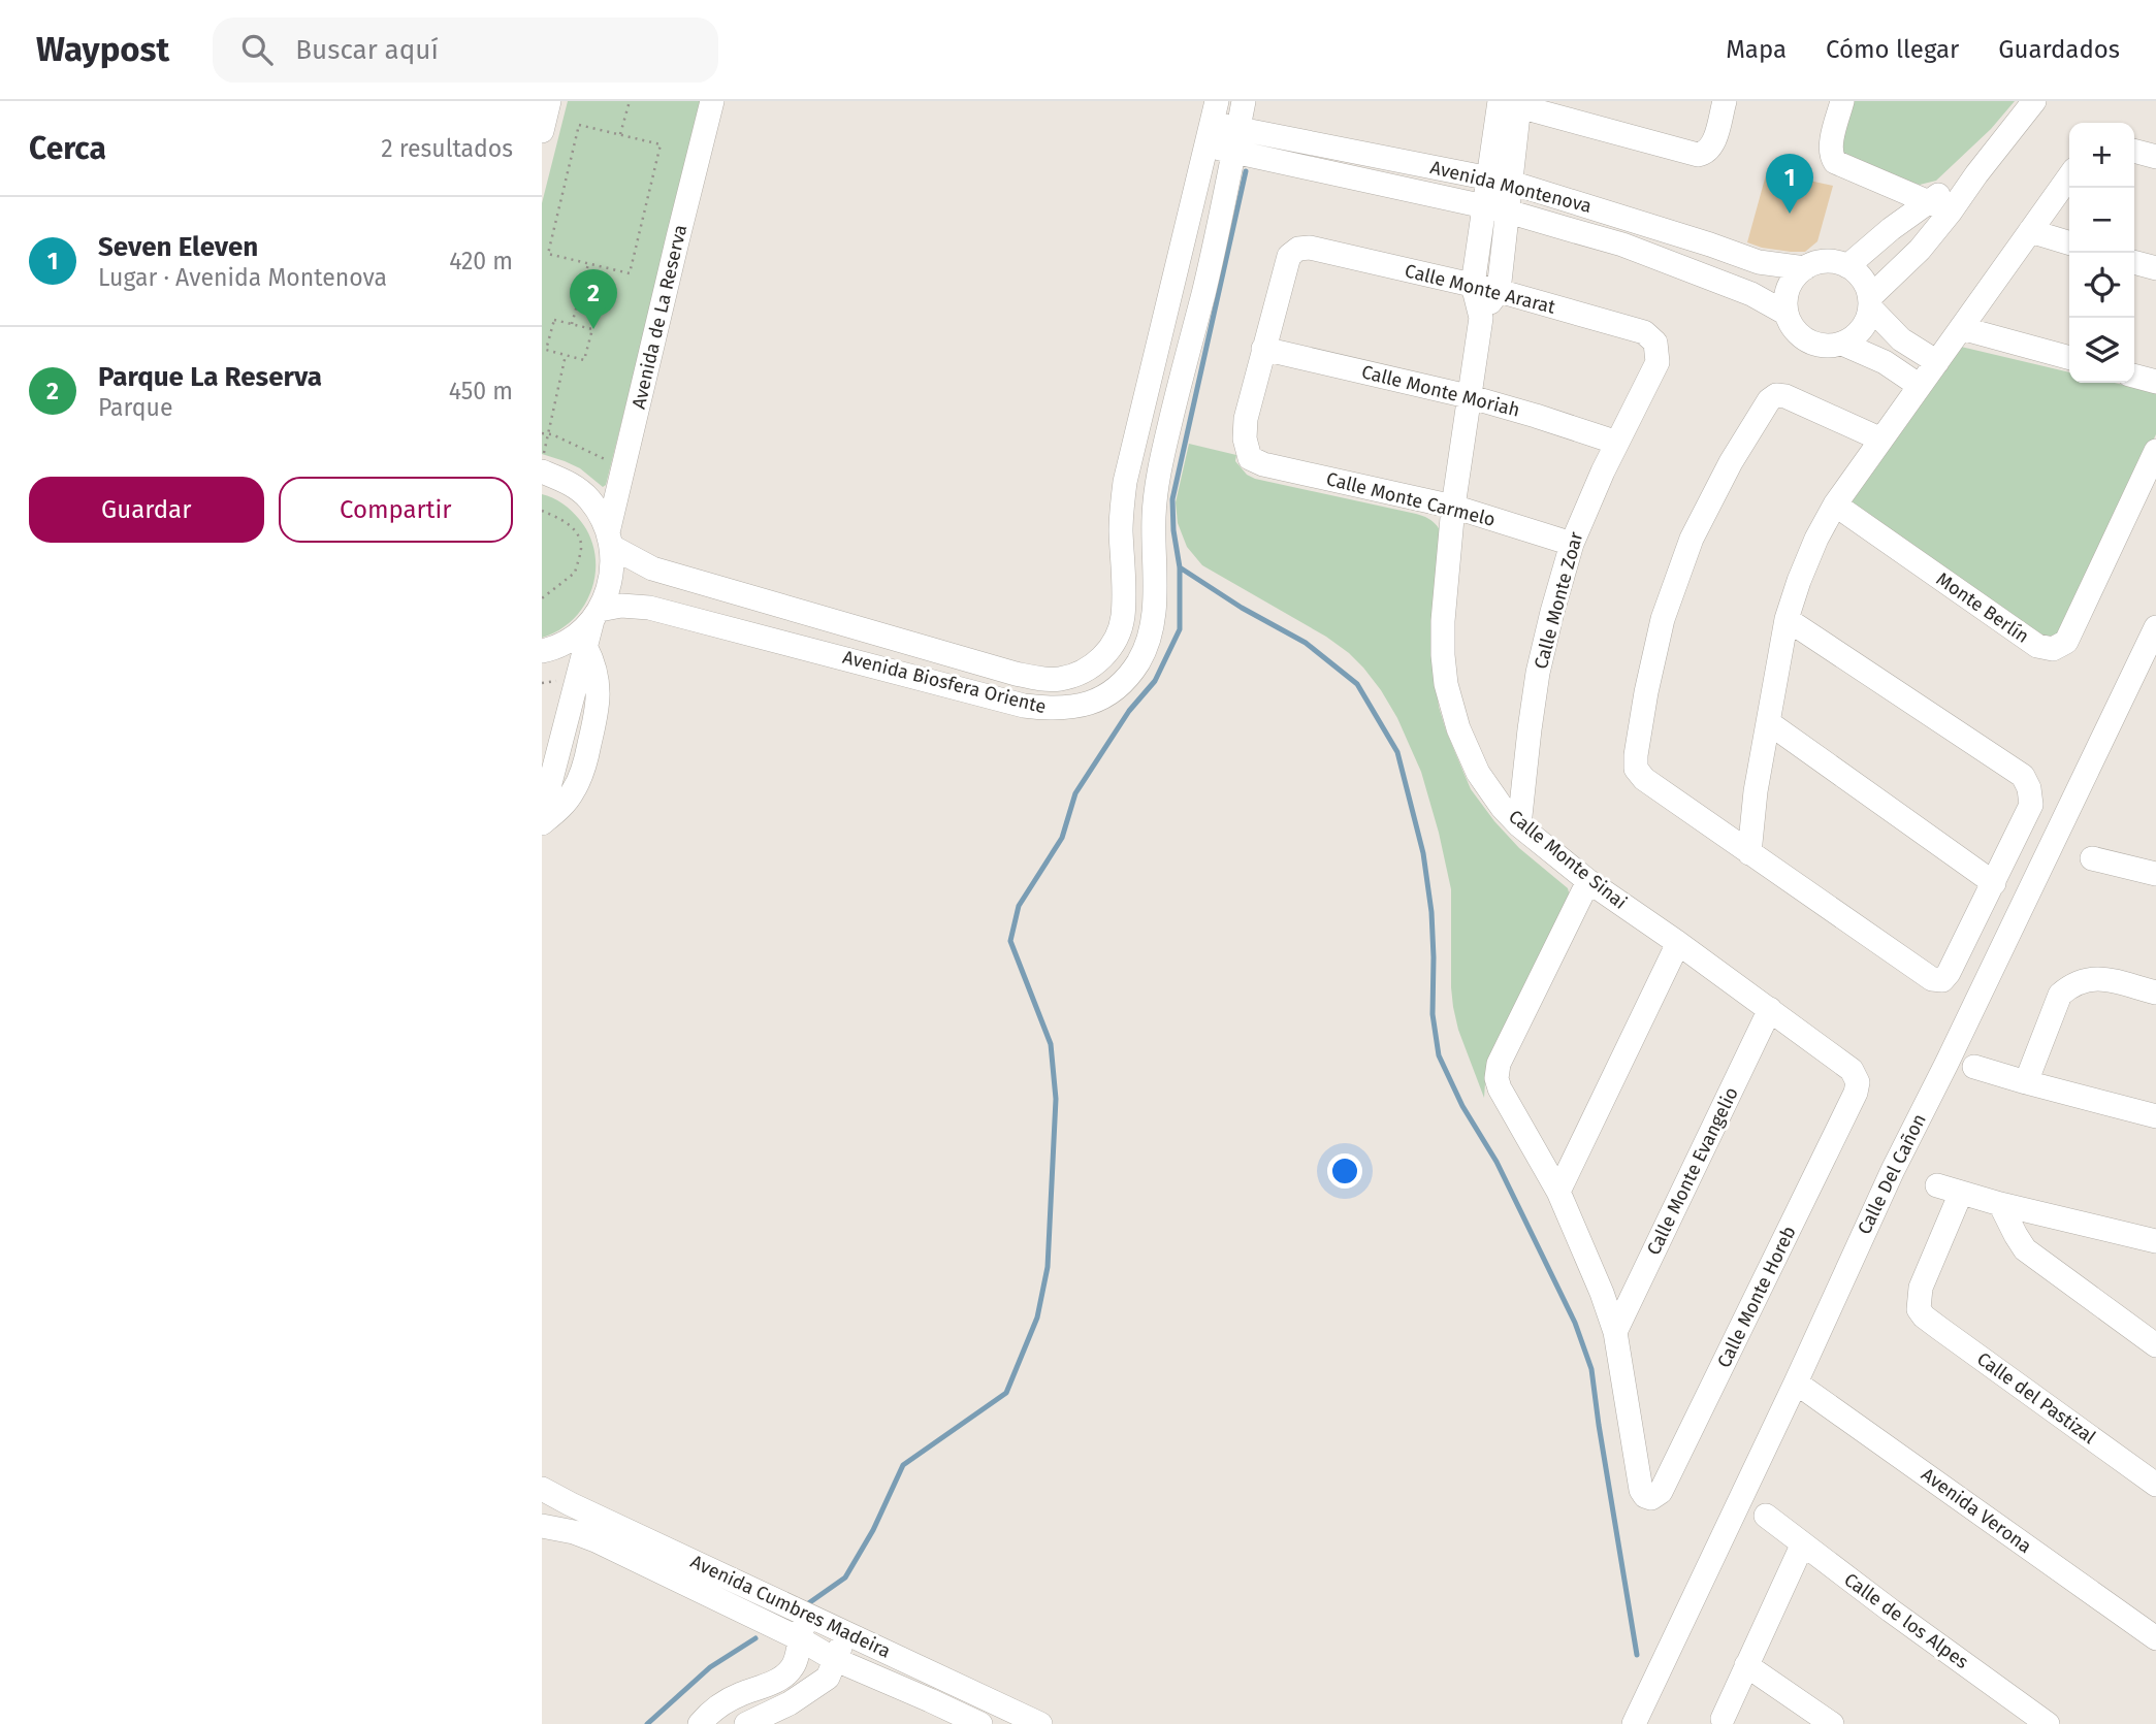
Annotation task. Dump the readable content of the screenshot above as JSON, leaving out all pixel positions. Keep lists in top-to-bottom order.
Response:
{
  "streets": {
    "street": [
      "Avenida Montenova",
      "Calle Monte Ararat",
      "Avenida de La Reserva",
      "Calle Monte Moriah",
      "Calle Monte Carmelo",
      "Calle Monte Zoar",
      "Monte Berlín",
      "Avenida Biosfera Oriente",
      "Calle Monte Sinai",
      "Calle Monte Evangelio",
      "Calle Del Cañon",
      "Calle Monte Horeb",
      "Calle del Pastizal",
      "Avenida Verona",
      "Avenida Cumbres Madeira",
      "Calle de los Alpes"
    ]
  },
  "crossings": [
    ["Avenida Montenova", "Avenida Biosfera Oriente"],
    ["Calle Monte Ararat", "Calle Monte Moriah"],
    ["Calle Monte Ararat", "Calle Monte Carmelo"],
    ["Calle Monte Ararat", "Calle Monte Zoar"],
    ["Avenida de La Reserva", "Avenida Biosfera Oriente"],
    ["Calle Monte Moriah", "Calle Monte Carmelo"],
    ["Calle Monte Moriah", "Calle Monte Zoar"],
    ["Calle Monte Moriah", "Calle Monte Sinai"],
    ["Calle Monte Carmelo", "Calle Monte Zoar"],
    ["Calle Monte Carmelo", "Calle Monte Sinai"],
    ["Calle Monte Zoar", "Calle Monte Sinai"],
    ["Calle Monte Sinai", "Calle Monte Evangelio"],
    ["Calle Monte Sinai", "Calle Monte Horeb"],
    ["Calle Monte Evangelio", "Calle Monte Horeb"],
    ["Calle Del Cañon", "Avenida Verona"]
  ],
  "page": {
    "header": "Waypost",
    "search": "Buscar aquí",
    "nav": ["Mapa", "Cómo llegar", "Guardados"],
    "heading": ["Cerca", "2 resultados"],
    "map_buttons": ["+", "−"],
    "pins": ["1", "2"],
    "list": [
      {
        "mark": "1",
        "name": "Seven Eleven",
        "note": "Lugar · Avenida Montenova",
        "value": "420 m"
      },
      {
        "mark": "2",
        "name": "Parque La Reserva",
        "note": "Parque",
        "value": "450 m"
      }
    ],
    "buttons": ["Guardar", "Compartir"]
  }
}
